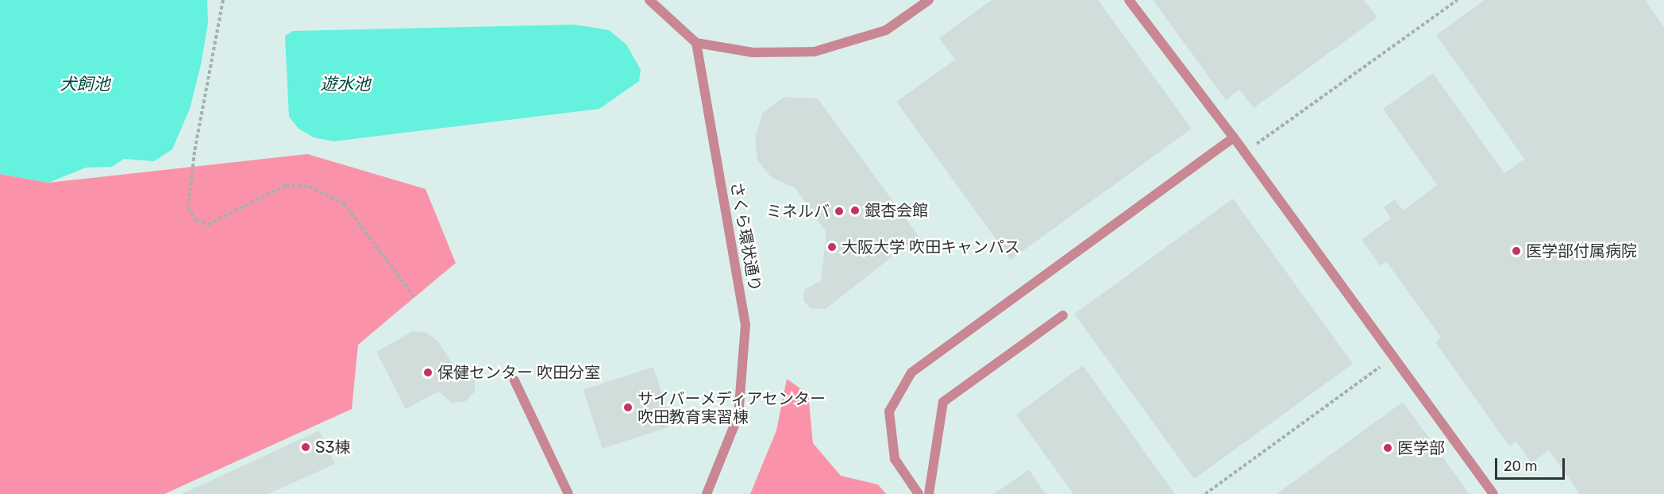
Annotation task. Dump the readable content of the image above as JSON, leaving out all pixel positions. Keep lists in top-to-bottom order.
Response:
{
  "streets": {
    "lane": ["さくら環状通り"]
  },
  "water": ["犬飼池", "遊水池"],
  "places": [
    "銀杏会館",
    "ミネルバ",
    "大阪大学 吹田キャンパス",
    "医学部付属病院",
    "保健センター 吹田分室",
    "サイバーメディアセンター 吹田教育実習棟",
    "S3棟",
    "医学部"
  ],
  "scale_bar": "20 m"
}
